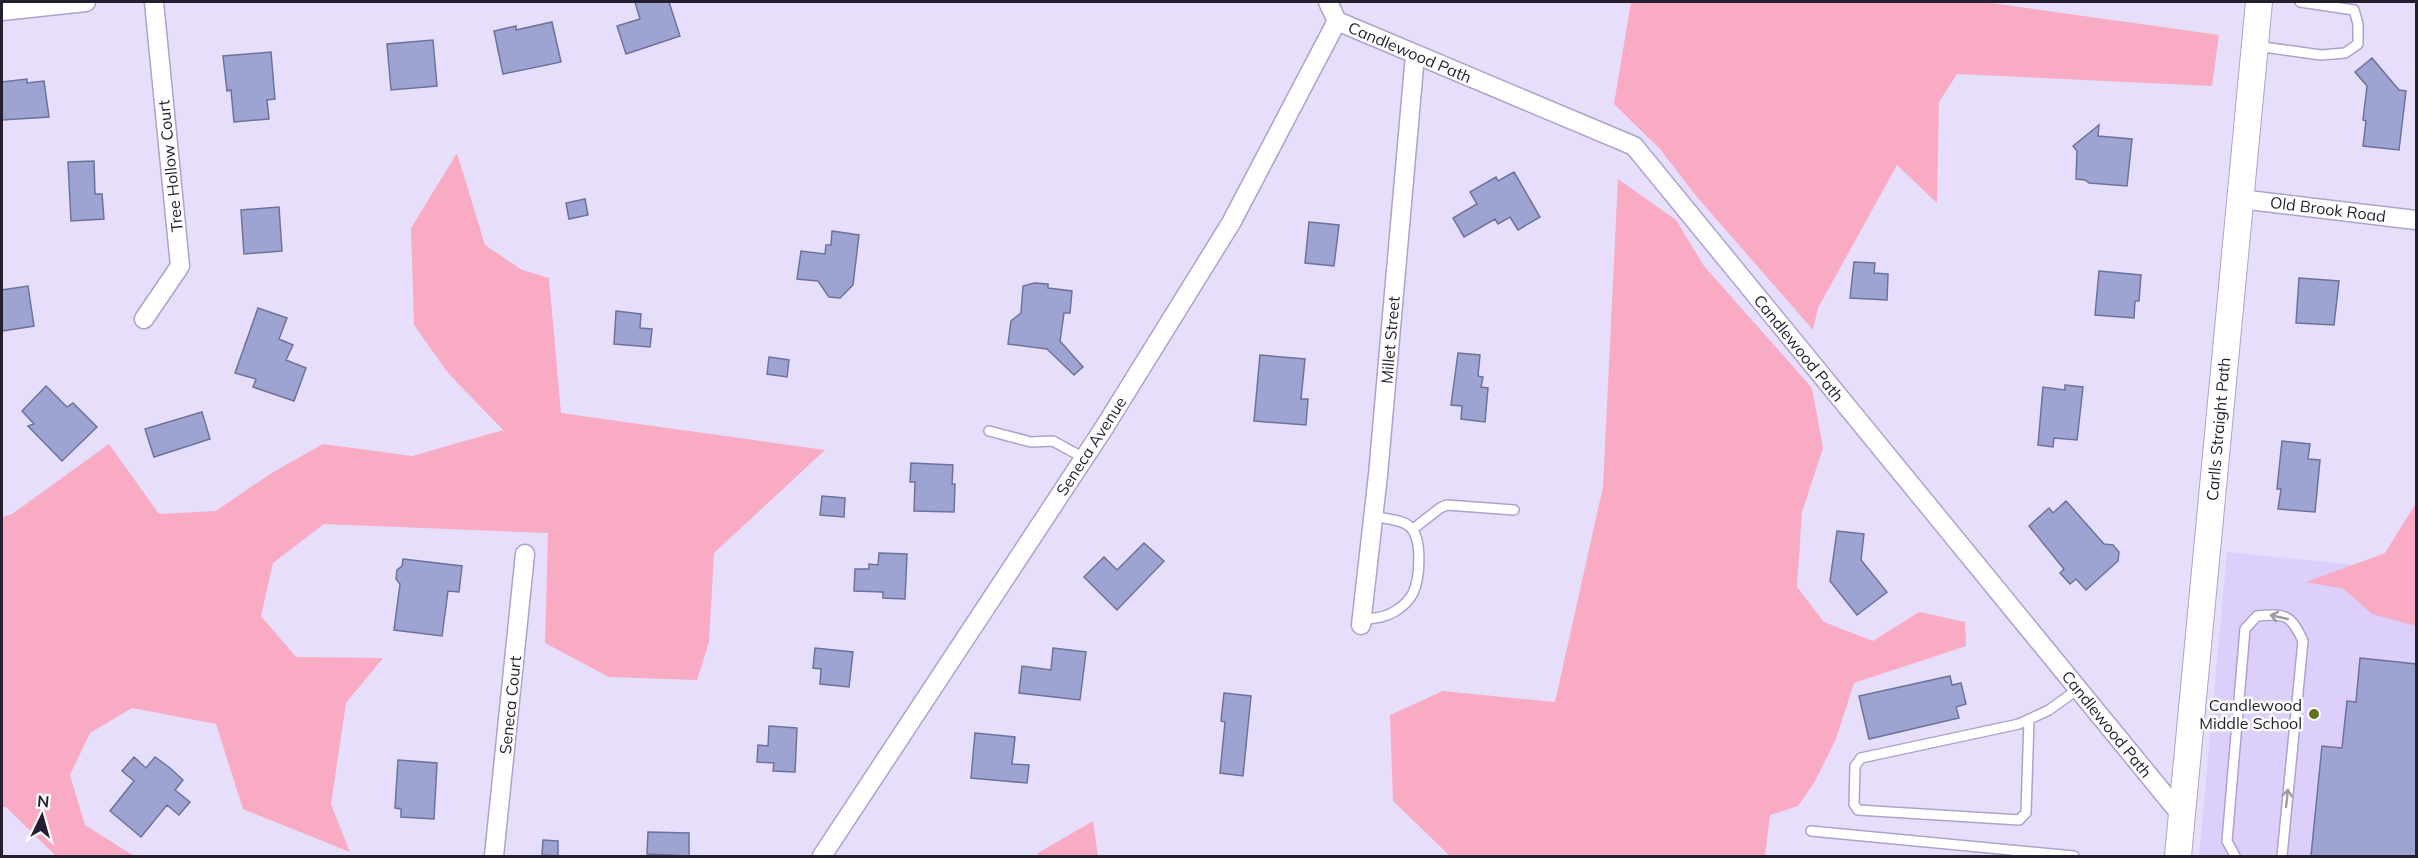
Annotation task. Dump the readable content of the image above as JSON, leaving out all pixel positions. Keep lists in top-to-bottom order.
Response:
{
  "streets": {
    "street": [
      "Candlewood Path",
      "Tree Hollow Court",
      "Old Brook Road",
      "Millet Street",
      "Carlls Straight Path",
      "Seneca Avenue",
      "Seneca Court"
    ]
  },
  "crossings": [
    ["Candlewood Path", "Millet Street"],
    ["Candlewood Path", "Carlls Straight Path"],
    ["Candlewood Path", "Seneca Avenue"],
    ["Old Brook Road", "Carlls Straight Path"]
  ],
  "places": ["Candlewood Middle School"],
  "north": "top"
}
